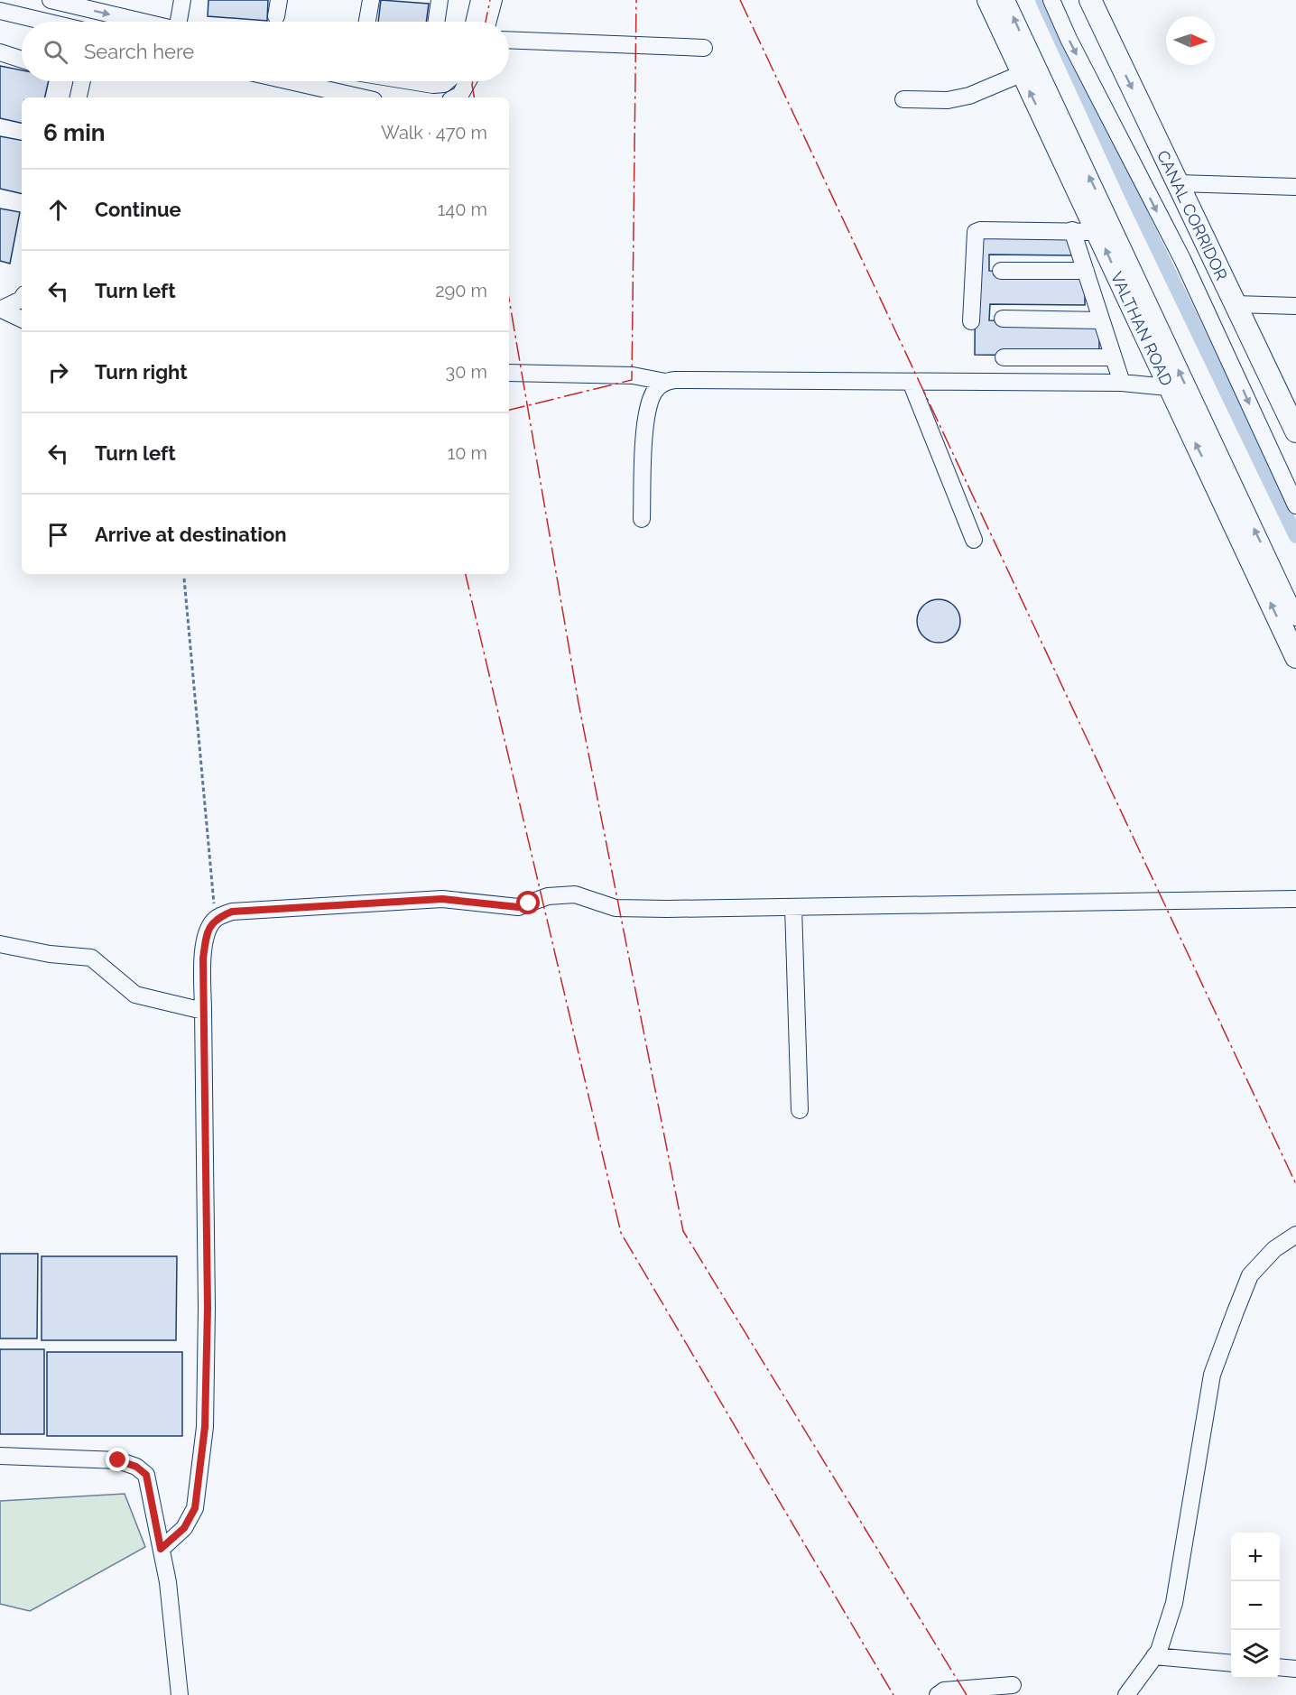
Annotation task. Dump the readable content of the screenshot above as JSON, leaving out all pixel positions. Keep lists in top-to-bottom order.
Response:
{
  "streets": {
    "main road": ["CANAL CORRIDOR", "VALTHAN ROAD"]
  },
  "one_way": ["CANAL CORRIDOR", "VALTHAN ROAD"],
  "north": "right",
  "page": {
    "search": "Search here",
    "heading": ["6 min", "Walk · 470 m"],
    "list": [
      ["Continue", "140 m"],
      ["Turn left", "290 m"],
      ["Turn right", "30 m"],
      ["Turn left", "10 m"],
      "Arrive at destination"
    ],
    "map_buttons": ["+", "−"]
  }
}
